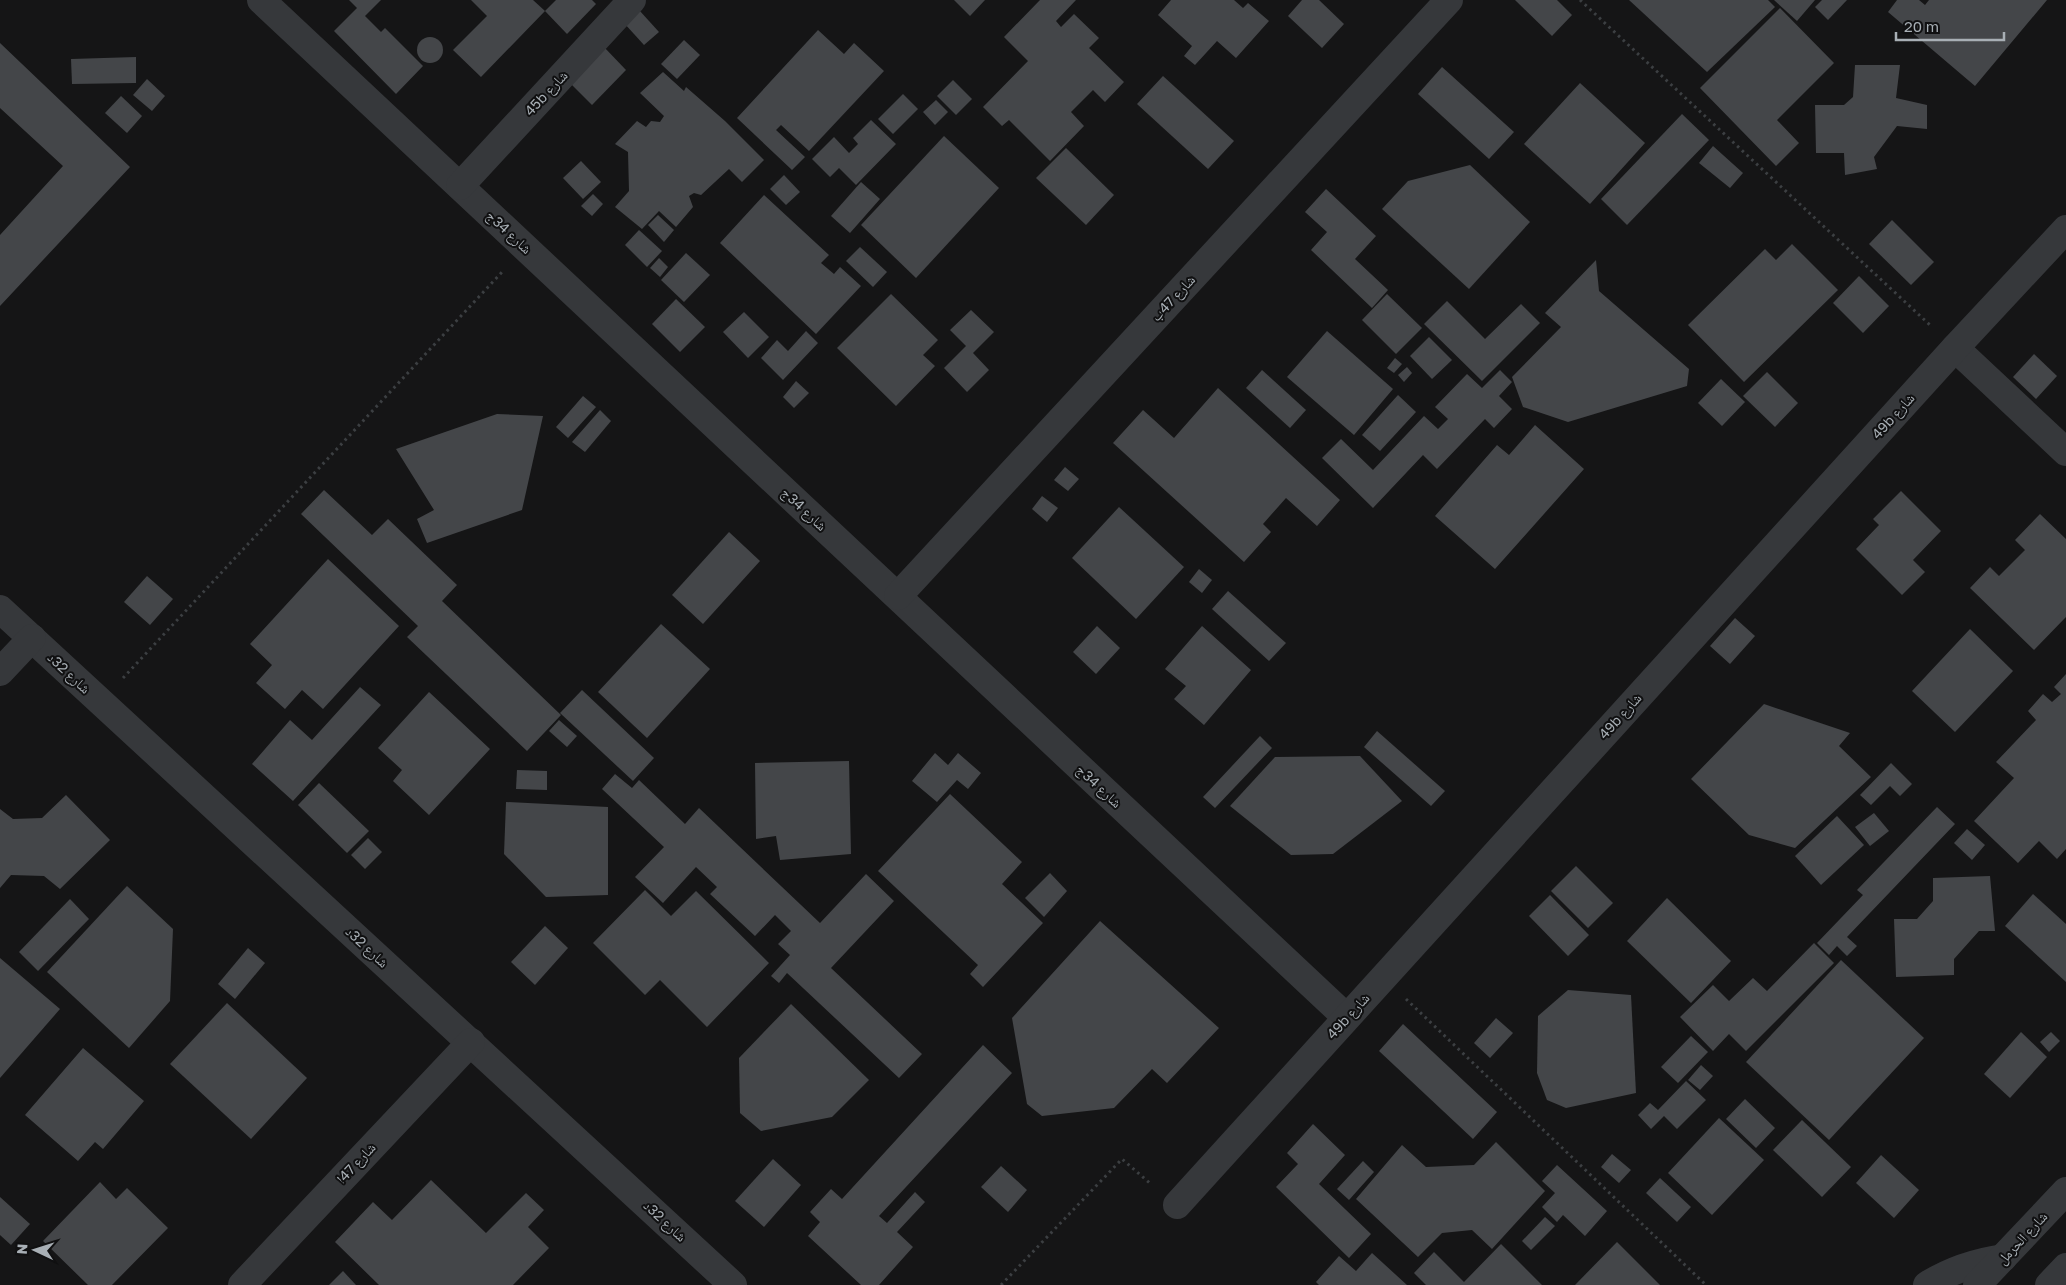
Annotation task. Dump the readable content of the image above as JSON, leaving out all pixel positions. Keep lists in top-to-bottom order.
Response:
{
  "streets": {
    "street": [
      "45b شارع",
      "شارع 34ج",
      "شارع 47ب",
      "49b شارع",
      "شارع 32د",
      "شارع 47ا",
      "شارع الحرمل"
    ]
  },
  "crossings": [
    ["45b شارع", "شارع 34ج"],
    ["شارع 34ج", "شارع 47ب"],
    ["شارع 34ج", "49b شارع"],
    ["شارع 32د", "شارع 47ا"]
  ],
  "scale_bar": "20 m",
  "north": "left"
}
